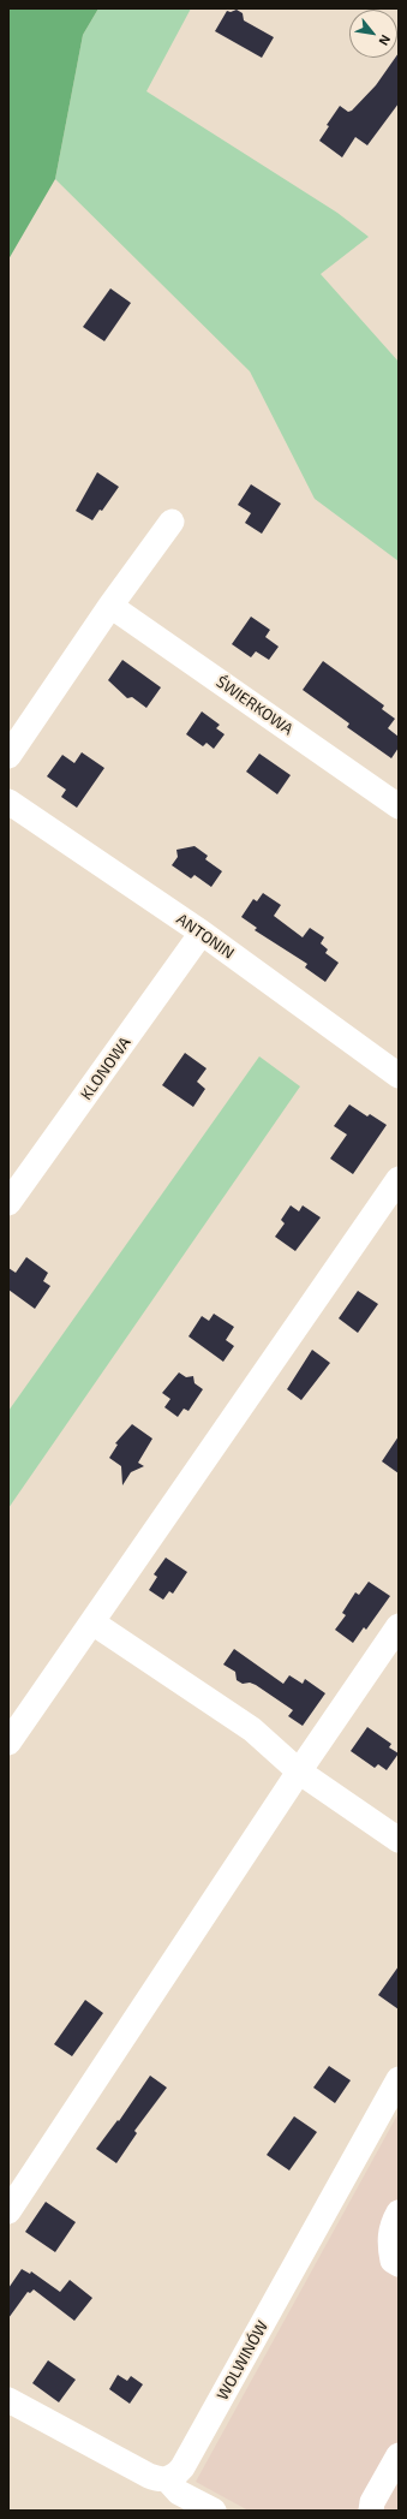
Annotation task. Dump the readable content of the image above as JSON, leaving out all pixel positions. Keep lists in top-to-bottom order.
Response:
{
  "streets": {
    "street": [
      "ŚWIERKOWA",
      "ANTONIN",
      "KLONOWA",
      "WOLWINÓW"
    ]
  },
  "crossings": [
    ["ANTONIN", "KLONOWA"]
  ],
  "north": "bottom right"
}
